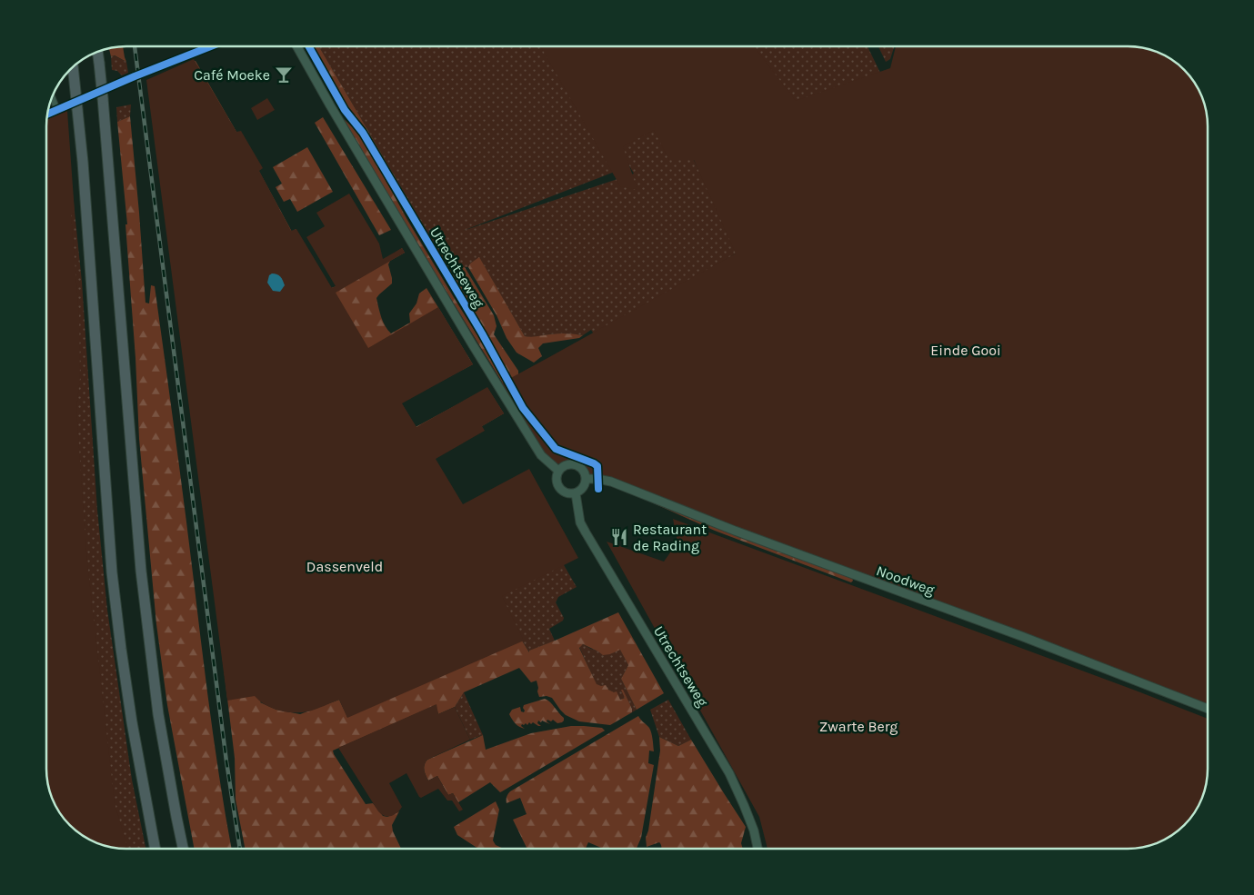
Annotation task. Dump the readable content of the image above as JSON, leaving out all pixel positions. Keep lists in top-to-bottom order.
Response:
{
  "streets": {
    "main road": ["Utrechtseweg", "Noodweg"]
  },
  "crossings": [
    ["Utrechtseweg", "Noodweg"]
  ],
  "parks": ["Einde Gooi", "Dassenveld", "Zwarte Berg"],
  "places": {
    "bar": ["Café Moeke"],
    "restaurant": ["Restaurant de Rading"]
  }
}
